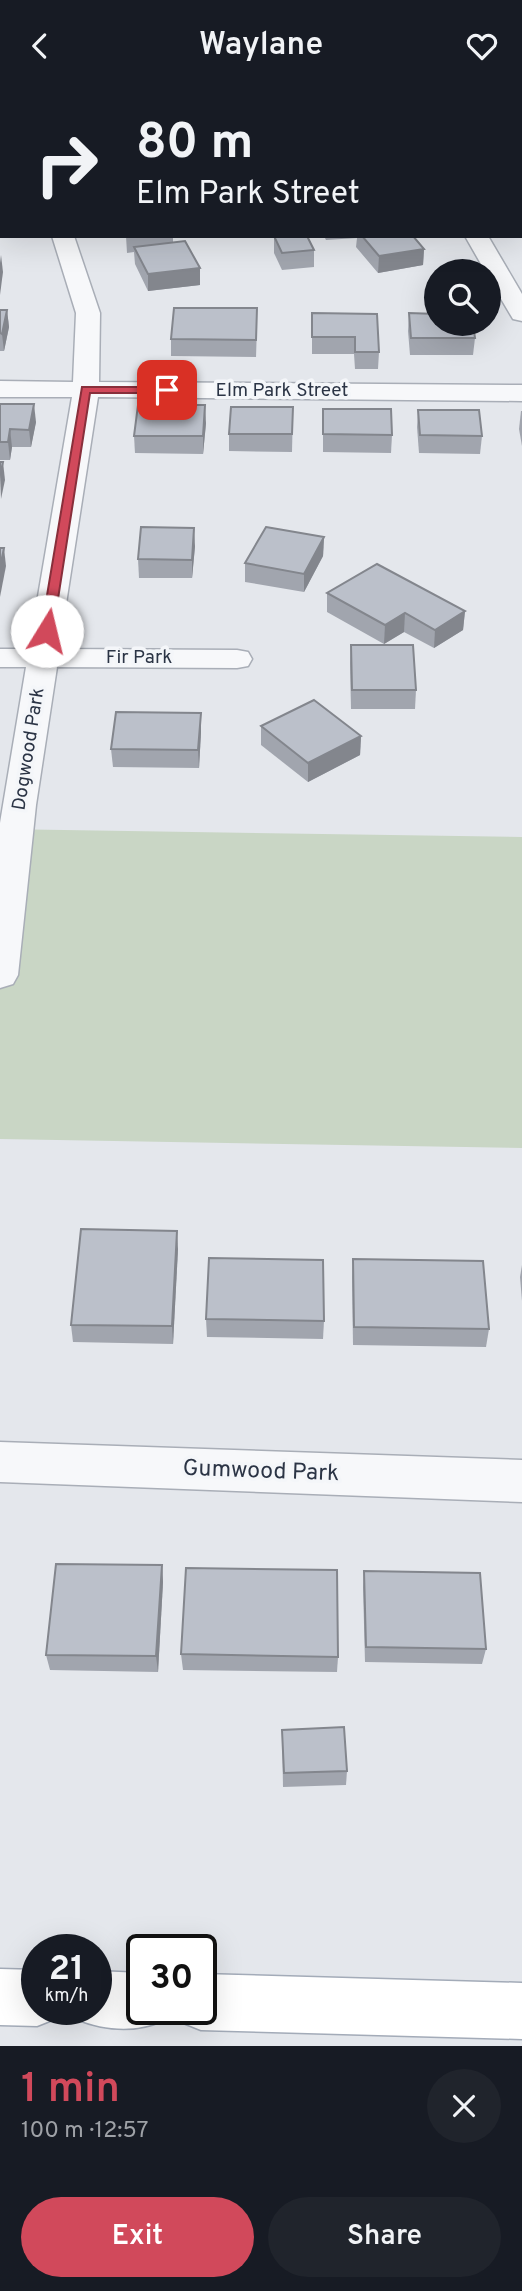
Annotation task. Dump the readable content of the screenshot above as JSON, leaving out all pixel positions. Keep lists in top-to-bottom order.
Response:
{
  "streets": {
    "street": [
      "Elm Park Street",
      "Fir Park",
      "Dogwood Park",
      "Gumwood Park"
    ]
  },
  "crossings": [
    ["Elm Park Street", "Dogwood Park"],
    ["Fir Park", "Dogwood Park"]
  ],
  "page": {
    "header": "Waylane",
    "turn": ["80 m", "Elm Park Street"],
    "speed": "21 km/h",
    "limit": "30",
    "heading": ["1 min", "100 m · 12:57"],
    "buttons": ["Exit", "Share"]
  }
}
